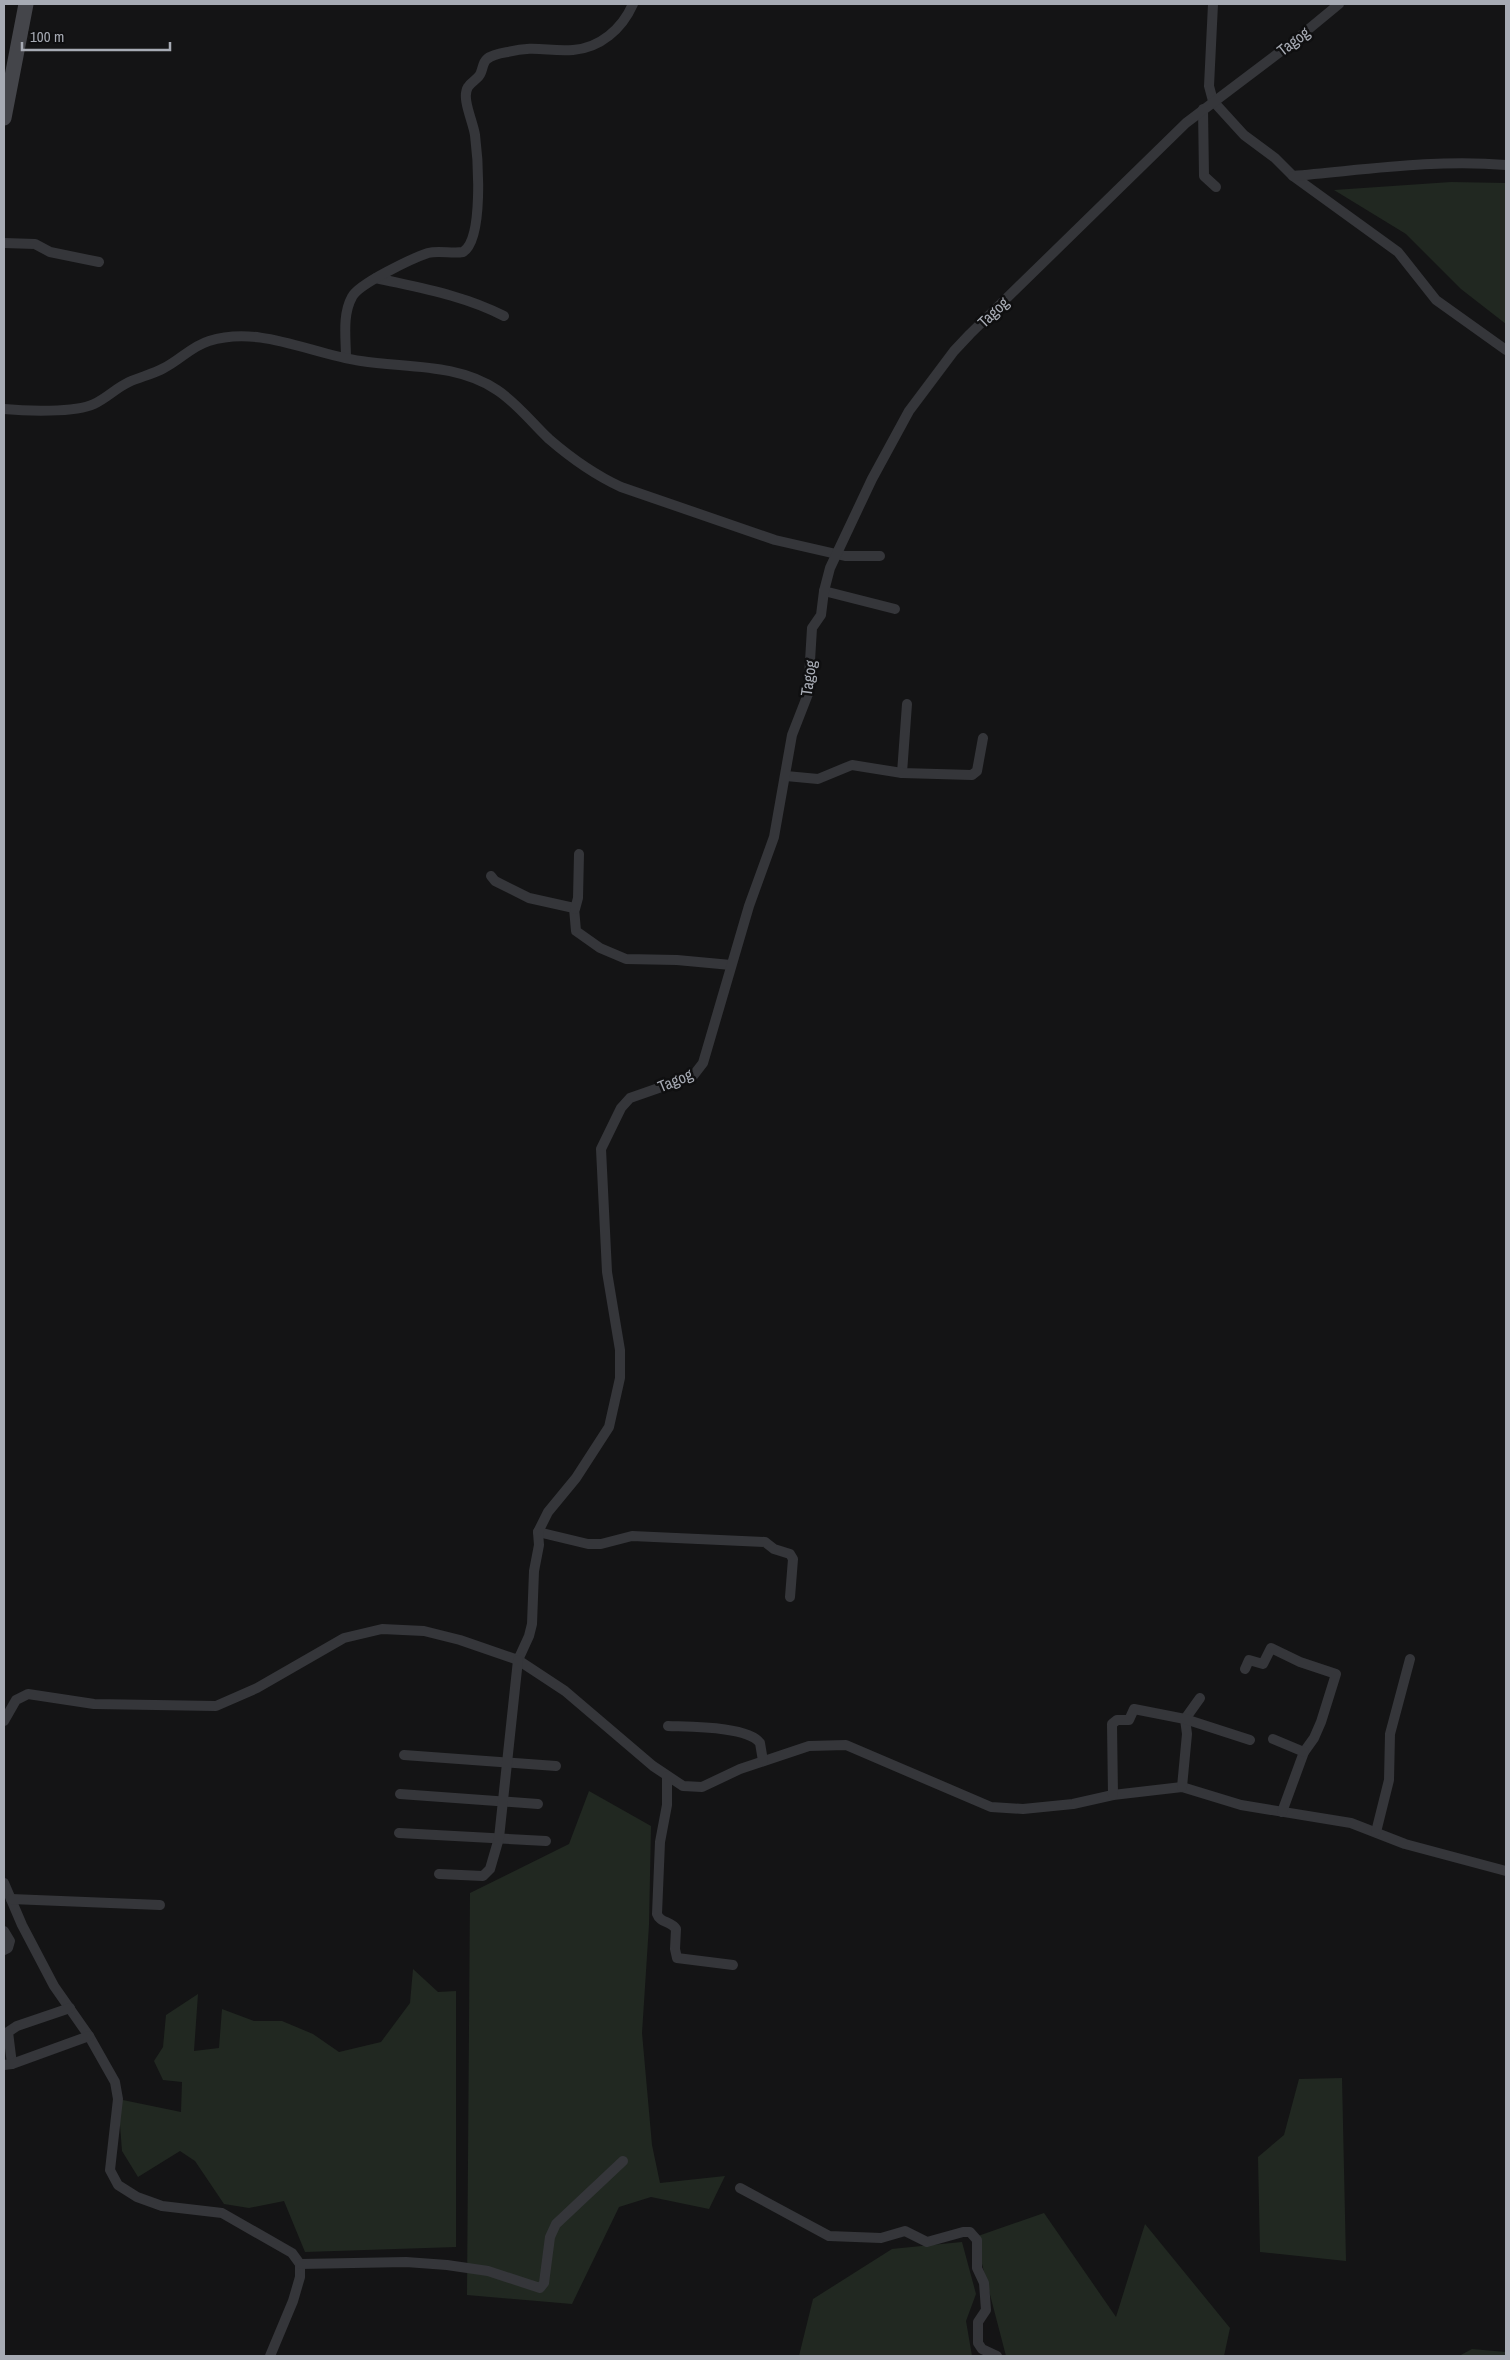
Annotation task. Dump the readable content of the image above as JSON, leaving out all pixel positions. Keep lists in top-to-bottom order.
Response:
{
  "streets": {
    "street": ["Tagog"]
  },
  "scale_bar": "100 m"
}
